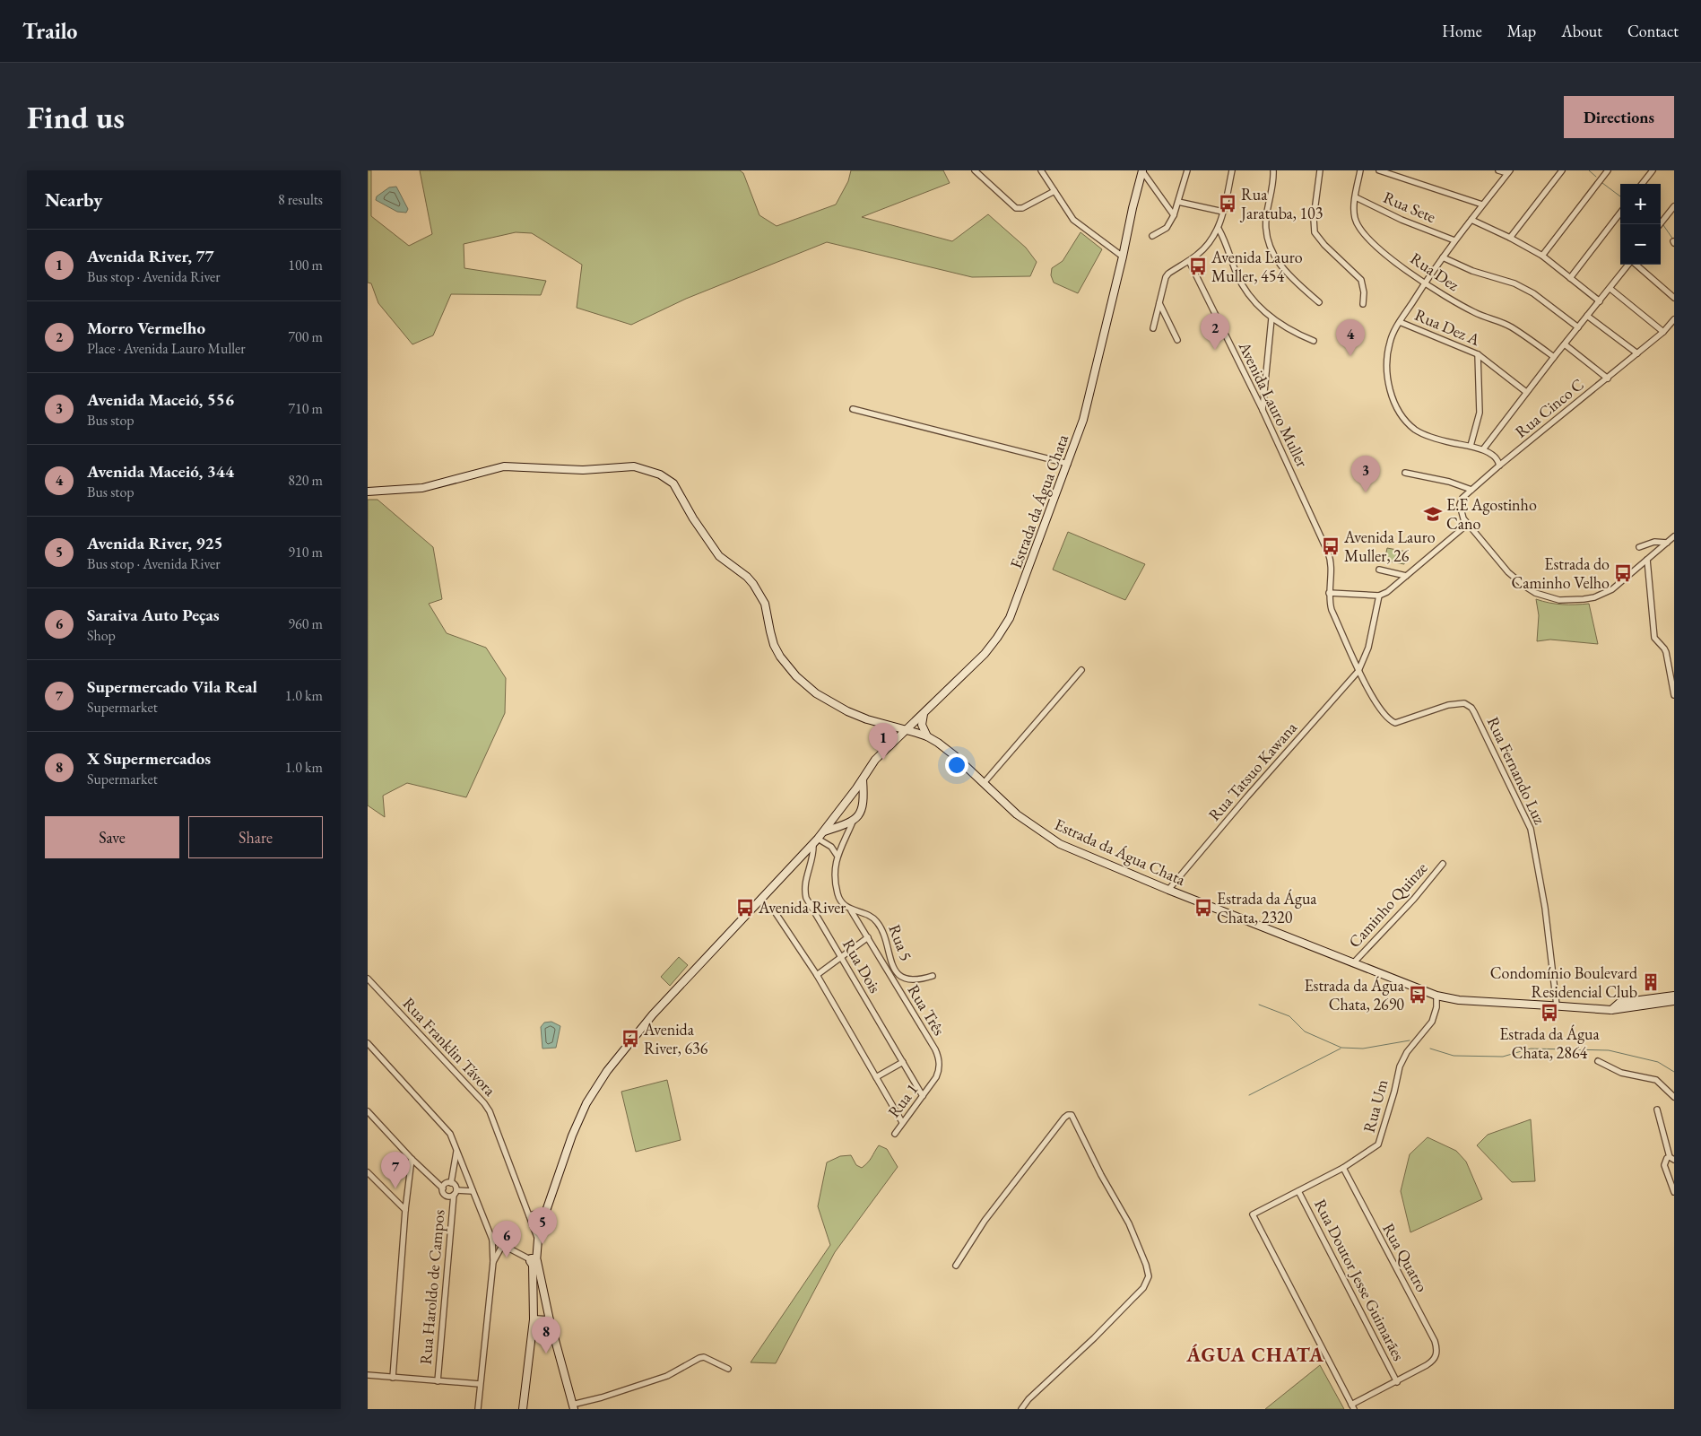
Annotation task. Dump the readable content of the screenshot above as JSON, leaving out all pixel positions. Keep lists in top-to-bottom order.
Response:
{
  "streets": {
    "street": [
      "Rua Sete",
      "Rua Dez",
      "Rua Dez A",
      "Avenida Lauro Muller",
      "Rua Cinco C",
      "Estrada da Água Chata",
      "Rua Fernando Luz",
      "Rua Tatsuo Kawana",
      "Caminho Quinze",
      "Rua 5",
      "Rua Dois",
      "Rua Três",
      "Rua Franklin Távora",
      "Rua 1",
      "Rua Um",
      "Rua Quatro",
      "Rua Doutor Jesse Guimarães",
      "Rua Haroldo de Campos"
    ]
  },
  "crossings": [
    ["Rua Sete", "Rua Dez"],
    ["Estrada da Água Chata", "Rua Fernando Luz"],
    ["Estrada da Água Chata", "Rua Tatsuo Kawana"],
    ["Estrada da Água Chata", "Caminho Quinze"],
    ["Estrada da Água Chata", "Rua Um"],
    ["Rua Fernando Luz", "Rua Tatsuo Kawana"],
    ["Rua 5", "Rua Três"],
    ["Rua Dois", "Rua 1"],
    ["Rua Três", "Rua 1"],
    ["Rua Um", "Rua Quatro"],
    ["Rua Um", "Rua Doutor Jesse Guimarães"],
    ["Rua Quatro", "Rua Doutor Jesse Guimarães"]
  ],
  "districts": ["ÁGUA CHATA"],
  "places": {
    "bus stop": [
      "Rua Jaratuba, 103",
      "Avenida Lauro Muller, 454",
      "Avenida Lauro Muller, 26",
      "Estrada do Caminho Velho",
      "Avenida River",
      "Estrada da Água Chata, 2320",
      "Estrada da Água Chata, 2690",
      "Estrada da Água Chata, 2864",
      "Avenida River, 636"
    ],
    "school or university": ["E.E Agostinho Cano"],
    "building": ["Condomínio Boulevard Residencial Club"]
  },
  "page": {
    "header": "Trailo",
    "nav": [
      "Home",
      "Map",
      "About",
      "Contact"
    ],
    "buttons": [
      "Directions",
      ["Save", "Share"]
    ],
    "title": "Find us",
    "heading": ["Nearby", "8 results"],
    "map_buttons": ["+", "−"],
    "list": [
      {
        "mark": "1",
        "name": "Avenida River, 77",
        "note": "Bus stop · Avenida River",
        "value": "100 m"
      },
      {
        "mark": "2",
        "name": "Morro Vermelho",
        "note": "Place · Avenida Lauro Muller",
        "value": "700 m"
      },
      {
        "mark": "3",
        "name": "Avenida Maceió, 556",
        "note": "Bus stop",
        "value": "710 m"
      },
      {
        "mark": "4",
        "name": "Avenida Maceió, 344",
        "note": "Bus stop",
        "value": "820 m"
      },
      {
        "mark": "5",
        "name": "Avenida River, 925",
        "note": "Bus stop · Avenida River",
        "value": "910 m"
      },
      {
        "mark": "6",
        "name": "Saraiva Auto Peças",
        "note": "Shop",
        "value": "960 m"
      },
      {
        "mark": "7",
        "name": "Supermercado Vila Real",
        "note": "Supermarket",
        "value": "1.0 km"
      },
      {
        "mark": "8",
        "name": "X Supermercados",
        "note": "Supermarket",
        "value": "1.0 km"
      }
    ],
    "pins": [
      "2",
      "4",
      "3",
      "1",
      "7",
      "5",
      "6",
      "8"
    ]
  }
}
